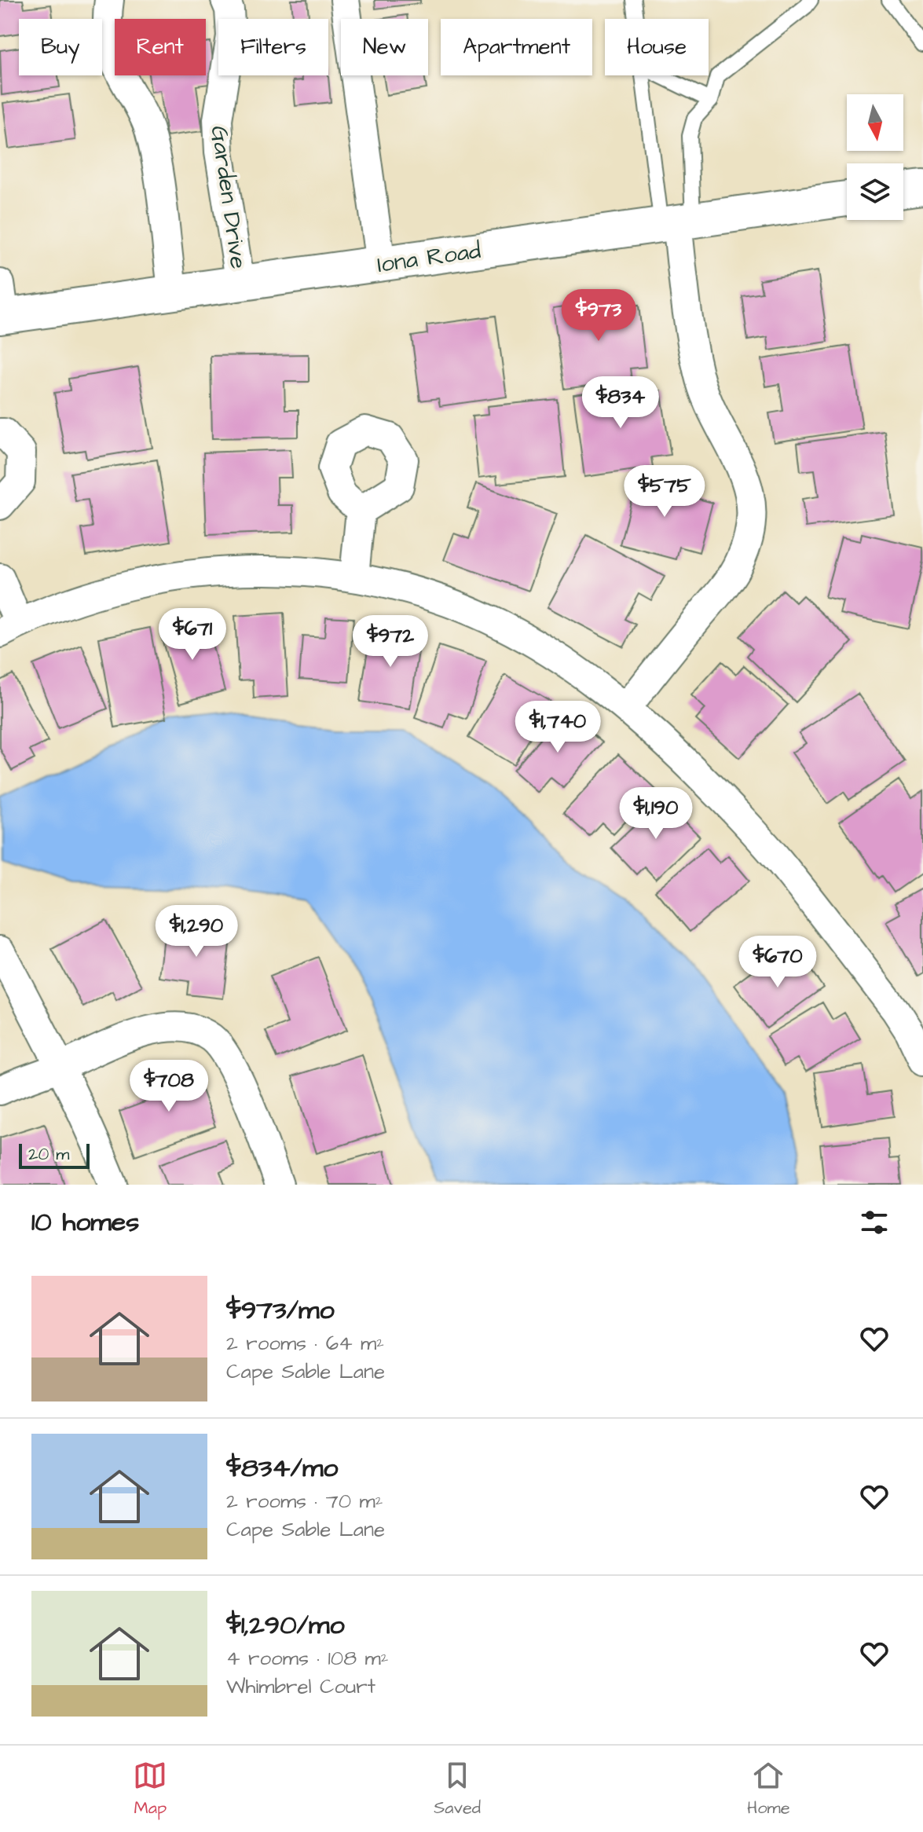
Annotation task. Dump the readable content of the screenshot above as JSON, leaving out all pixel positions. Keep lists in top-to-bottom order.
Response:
{
  "streets": {
    "street": ["Garden Drive", "Iona Road"]
  },
  "crossings": [
    ["Garden Drive", "Iona Road"]
  ],
  "scale_bar": "20 m",
  "north": "bottom",
  "page": {
    "chip": [
      "Buy",
      "Rent",
      "Filters",
      "New",
      "Apartment",
      "House"
    ],
    "price": [
      "$973",
      "$834",
      "$575",
      "$671",
      "$972",
      "$1,740",
      "$1,190",
      "$1,290",
      "$670",
      "$708"
    ],
    "scale": "20 m",
    "heading": "10 homes",
    "list": [
      {
        "name": "$973/mo",
        "note": "2 rooms · 64 m² · Cape Sable Lane"
      },
      {
        "name": "$834/mo",
        "note": "2 rooms · 70 m² · Cape Sable Lane"
      },
      {
        "name": "$1,290/mo",
        "note": "4 rooms · 108 m² · Whimbrel Court"
      }
    ],
    "tabs": ["Map", "Saved", "Home"]
  }
}
